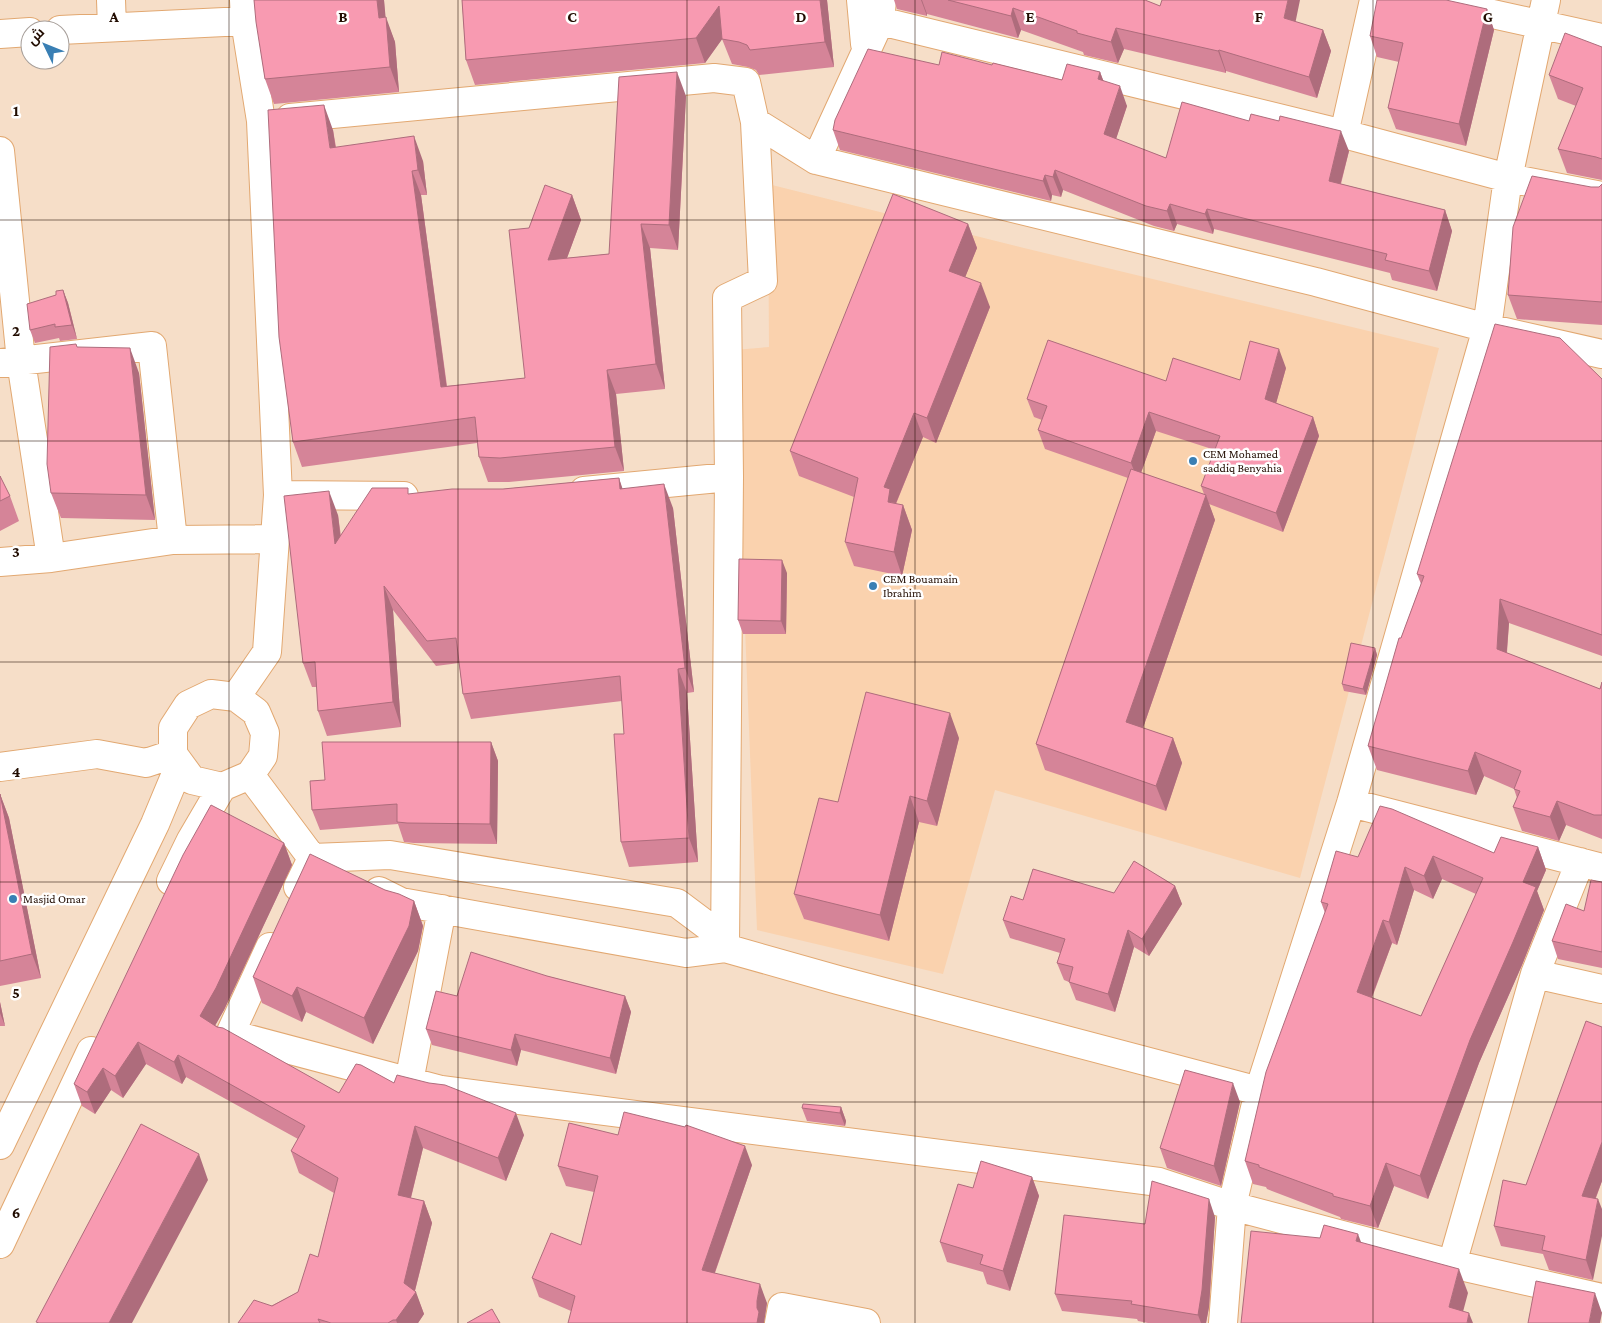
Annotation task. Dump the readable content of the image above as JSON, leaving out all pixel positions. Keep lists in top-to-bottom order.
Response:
{
  "places": ["CEM Mohamed saddiq Benyahia", "CEM Bouamain Ibrahim", "Masjid Omar"],
  "north": "top left",
  "grid": {
    "columns": [
      "A",
      "B",
      "C",
      "D",
      "E",
      "F",
      "G"
    ],
    "rows": [
      "1",
      "2",
      "3",
      "4",
      "5",
      "6"
    ]
  }
}
